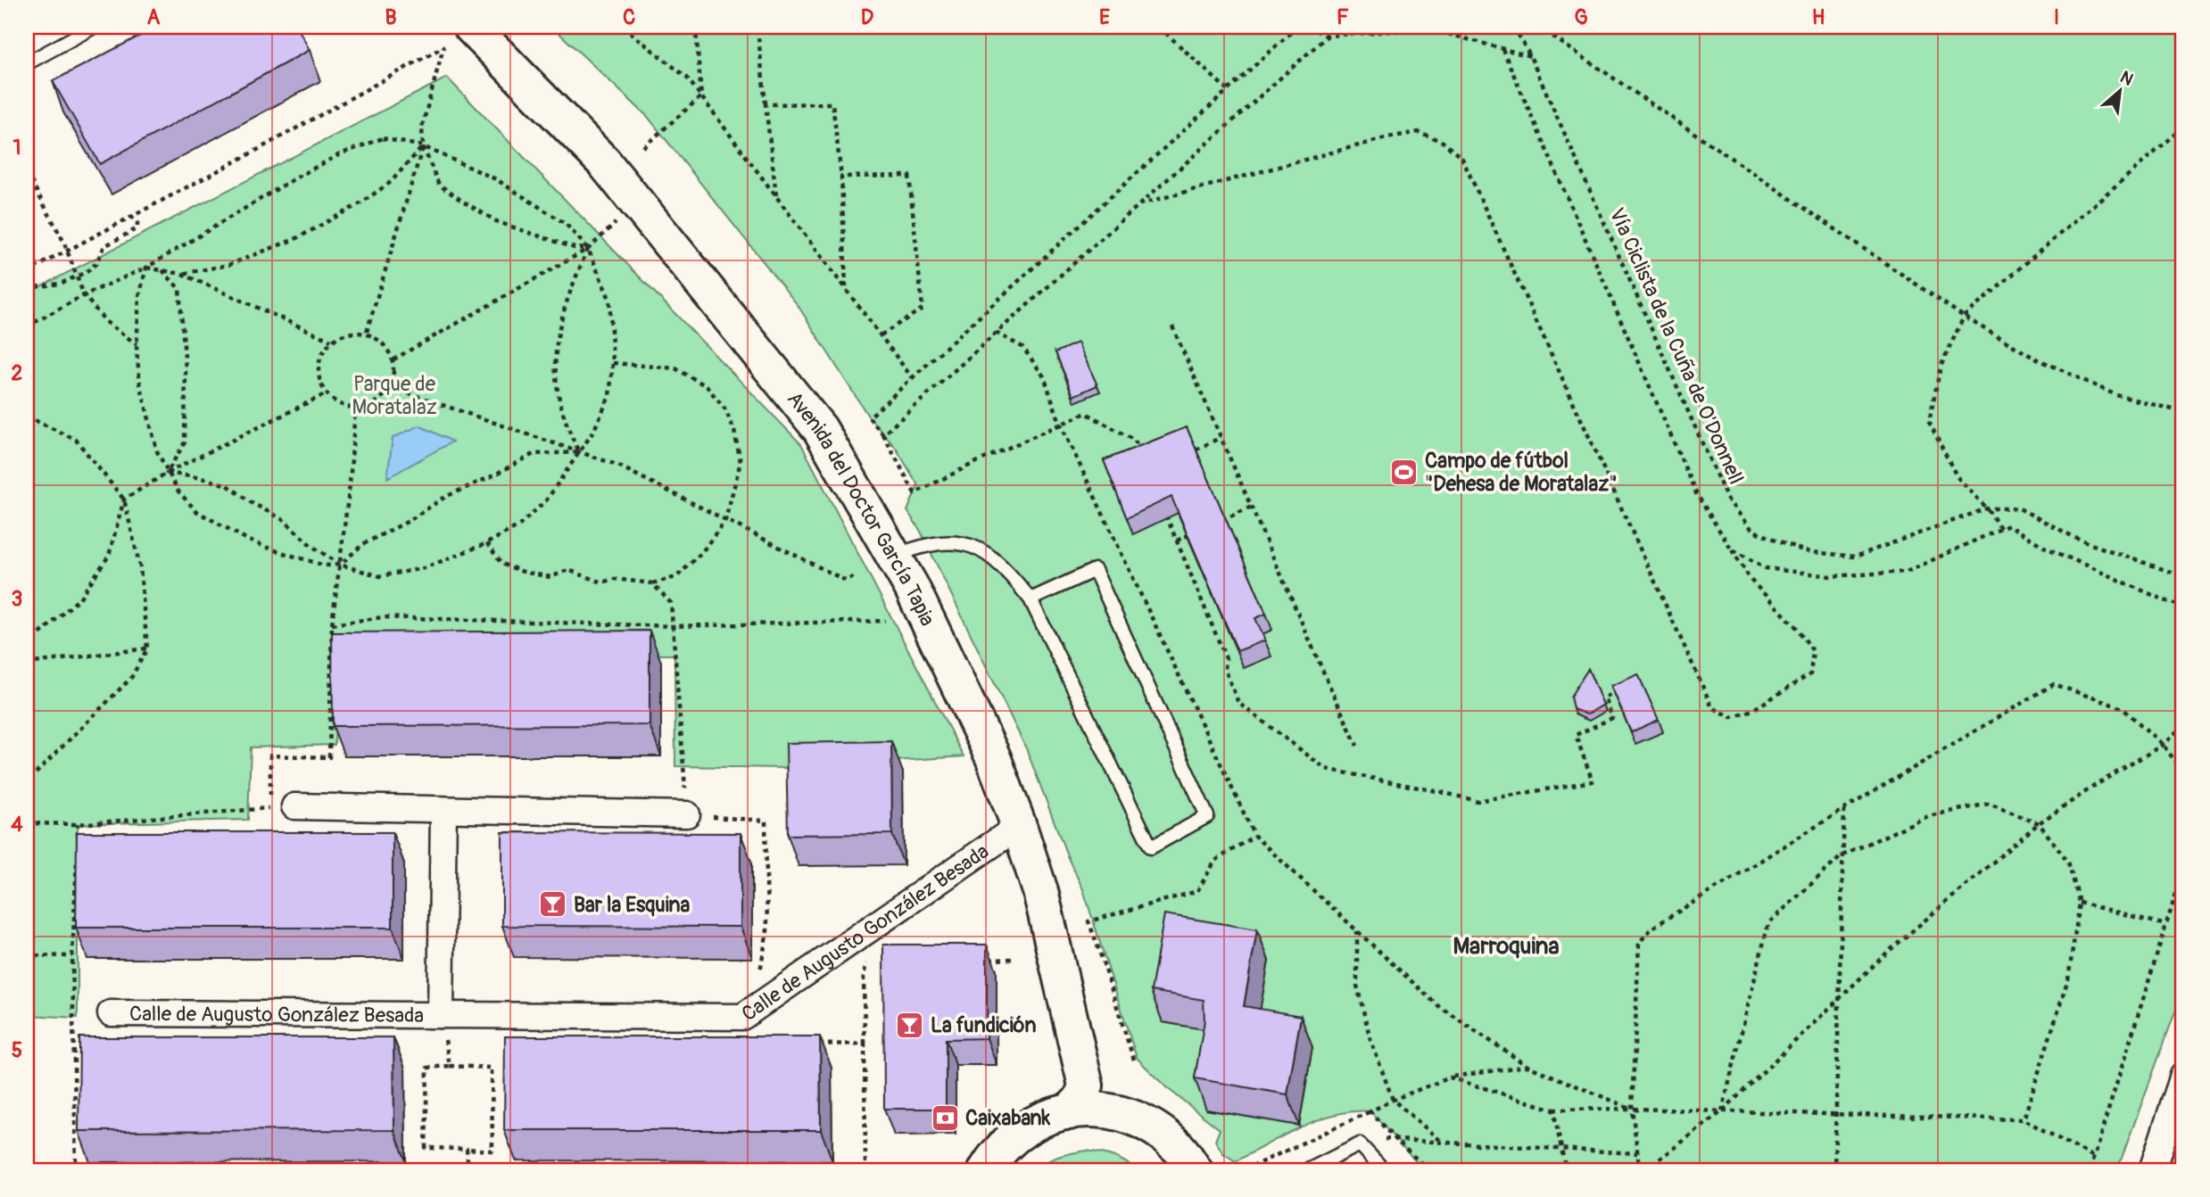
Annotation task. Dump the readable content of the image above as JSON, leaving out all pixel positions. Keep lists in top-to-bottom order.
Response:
{
  "streets": {
    "street": ["Avenida del Doctor García Tapia", "Calle de Augusto González Besada"],
    "path": ["Vía Ciclista de la Cuña de O'Donnell"]
  },
  "crossings": [
    ["Avenida del Doctor García Tapia", "Calle de Augusto González Besada"]
  ],
  "districts": ["Marroquina"],
  "parks": ["Parque de Moratalaz"],
  "places": {
    "sports": ["Campo de fútbol \"Dehesa de Moratalaz\""],
    "bar": ["Bar la Esquina", "La fundición"],
    "bank": ["Caixabank"]
  },
  "north": "top right",
  "grid": {
    "columns": [
      "A",
      "B",
      "C",
      "D",
      "E",
      "F",
      "G",
      "H",
      "I"
    ],
    "rows": [
      "1",
      "2",
      "3",
      "4",
      "5"
    ]
  }
}
